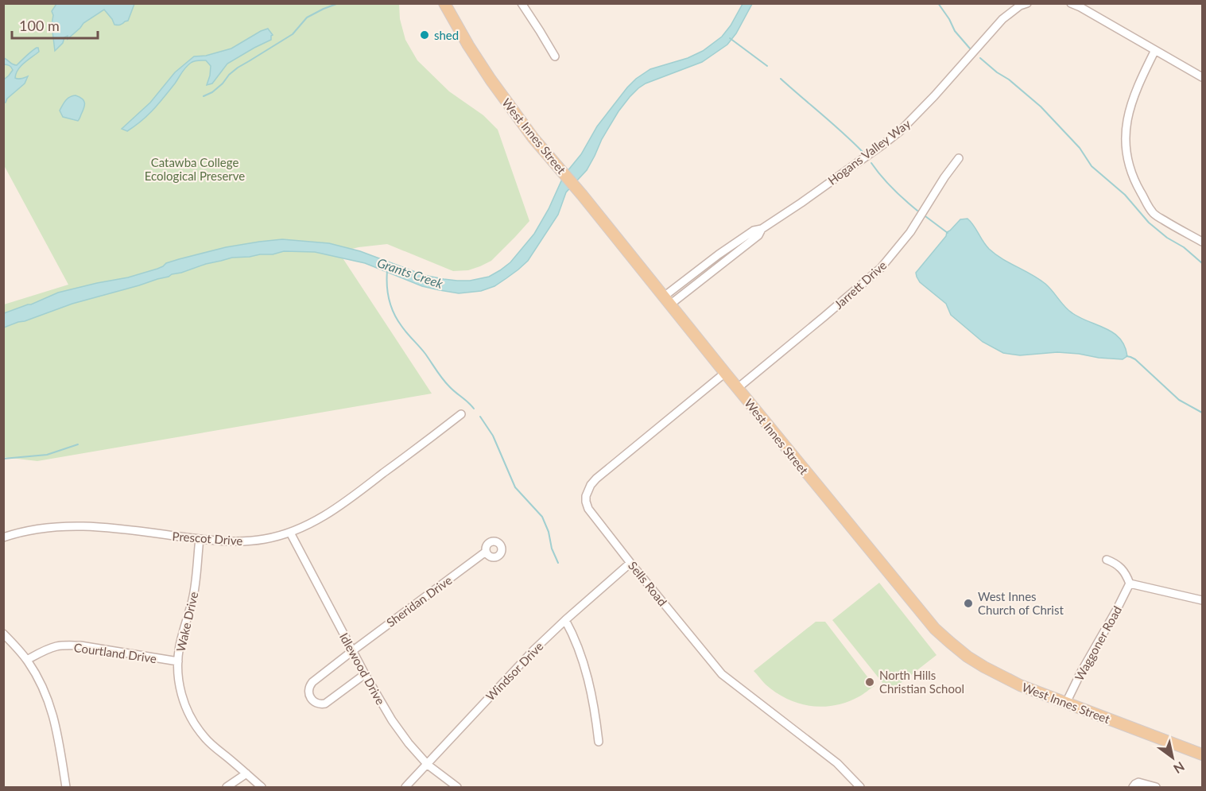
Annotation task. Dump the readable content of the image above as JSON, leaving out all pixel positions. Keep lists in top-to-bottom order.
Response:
{
  "streets": {
    "main road": ["West Innes Street"],
    "street": [
      "Hogans Valley Way",
      "Jarrett Drive",
      "Prescot Drive",
      "Sells Road",
      "Sheridan Drive",
      "Wake Drive",
      "Waggoner Road",
      "Courtland Drive",
      "Idlewood Drive",
      "Windsor Drive"
    ]
  },
  "crossings": [
    ["West Innes Street", "Hogans Valley Way"],
    ["West Innes Street", "Jarrett Drive"],
    ["West Innes Street", "Sells Road"],
    ["West Innes Street", "Waggoner Road"],
    ["Prescot Drive", "Wake Drive"],
    ["Prescot Drive", "Idlewood Drive"],
    ["Sells Road", "Windsor Drive"],
    ["Sheridan Drive", "Idlewood Drive"],
    ["Wake Drive", "Courtland Drive"],
    ["Idlewood Drive", "Windsor Drive"]
  ],
  "water": ["Grants Creek"],
  "parks": ["Catawba College Ecological Preserve"],
  "places": ["shed", "West Innes Church of Christ", "North Hills Christian School"],
  "scale_bar": "100 m",
  "north": "bottom right"
}
